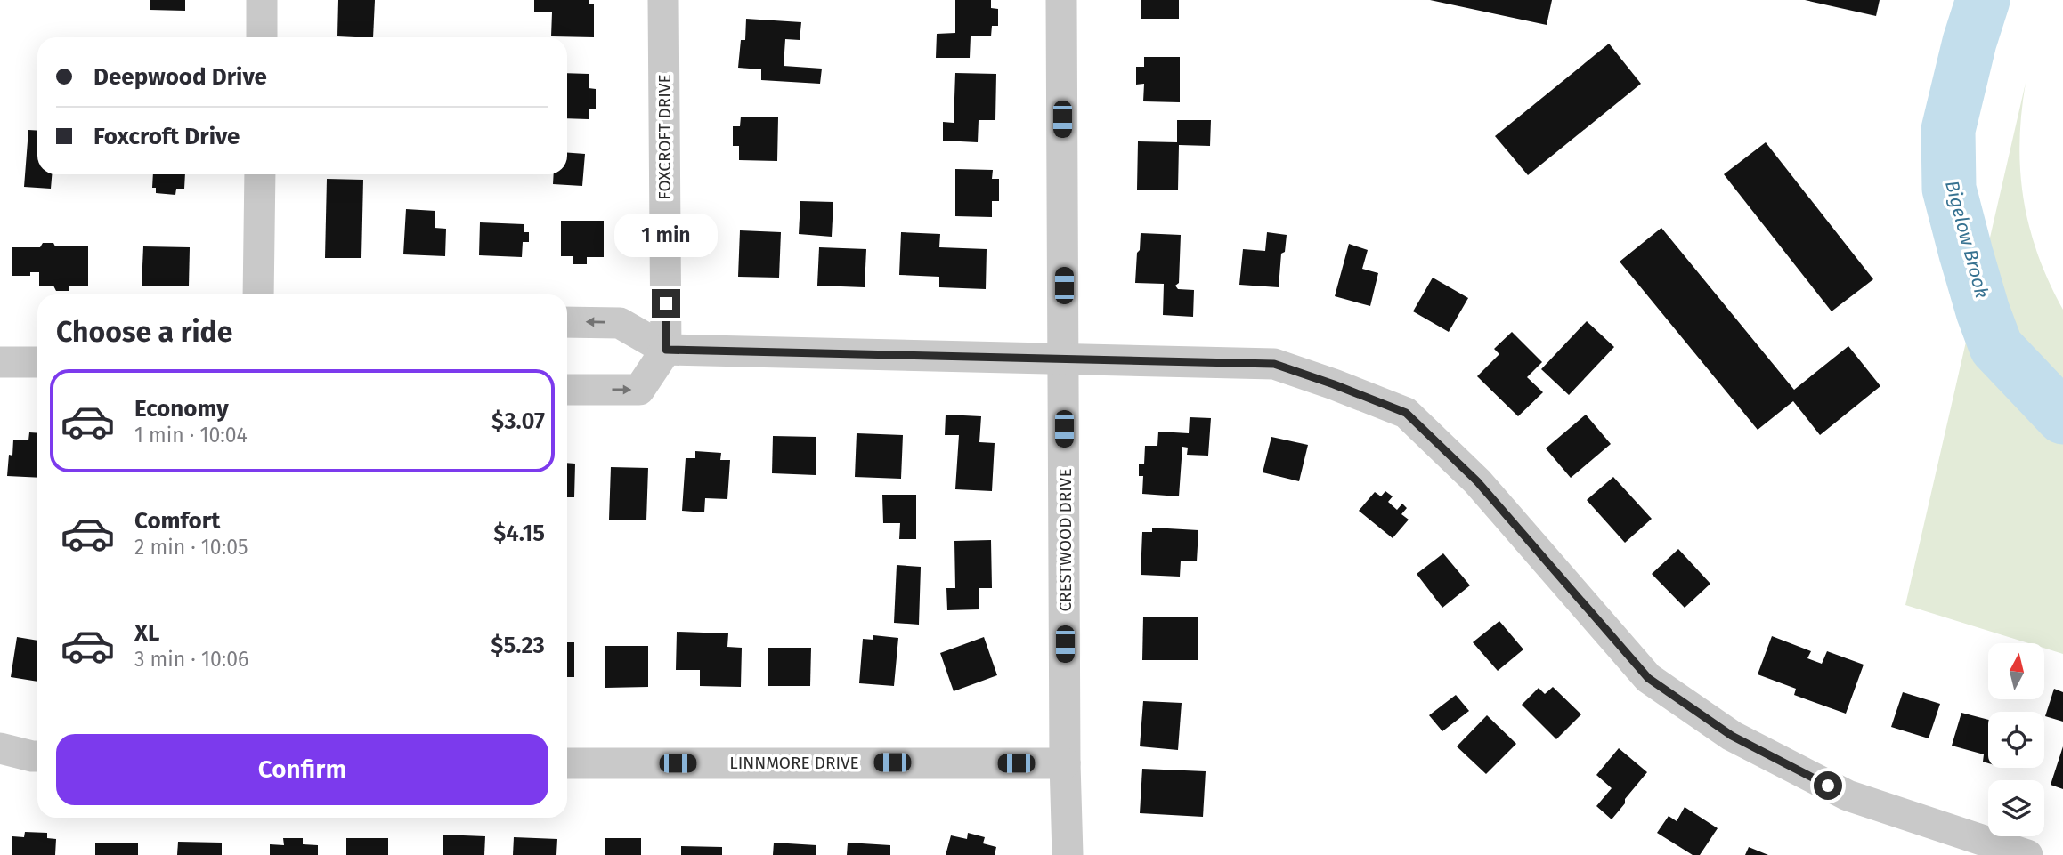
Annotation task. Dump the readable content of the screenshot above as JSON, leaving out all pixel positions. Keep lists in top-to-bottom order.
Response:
{
  "streets": {
    "street": ["FOXCROFT DRIVE", "CRESTWOOD DRIVE", "LINNMORE DRIVE"]
  },
  "crossings": [
    ["CRESTWOOD DRIVE", "LINNMORE DRIVE"]
  ],
  "water": ["Bigelow Brook"],
  "north": "top",
  "page": {
    "banner": ["Deepwood Drive", "Foxcroft Drive"],
    "bubble": "1 min",
    "heading": "Choose a ride",
    "list": [
      {
        "name": "Economy",
        "note": "1 min · 10:04",
        "value": "$3.07"
      },
      {
        "name": "Comfort",
        "note": "2 min · 10:05",
        "value": "$4.15"
      },
      {
        "name": "XL",
        "note": "3 min · 10:06",
        "value": "$5.23"
      }
    ],
    "buttons": "Confirm"
  }
}
